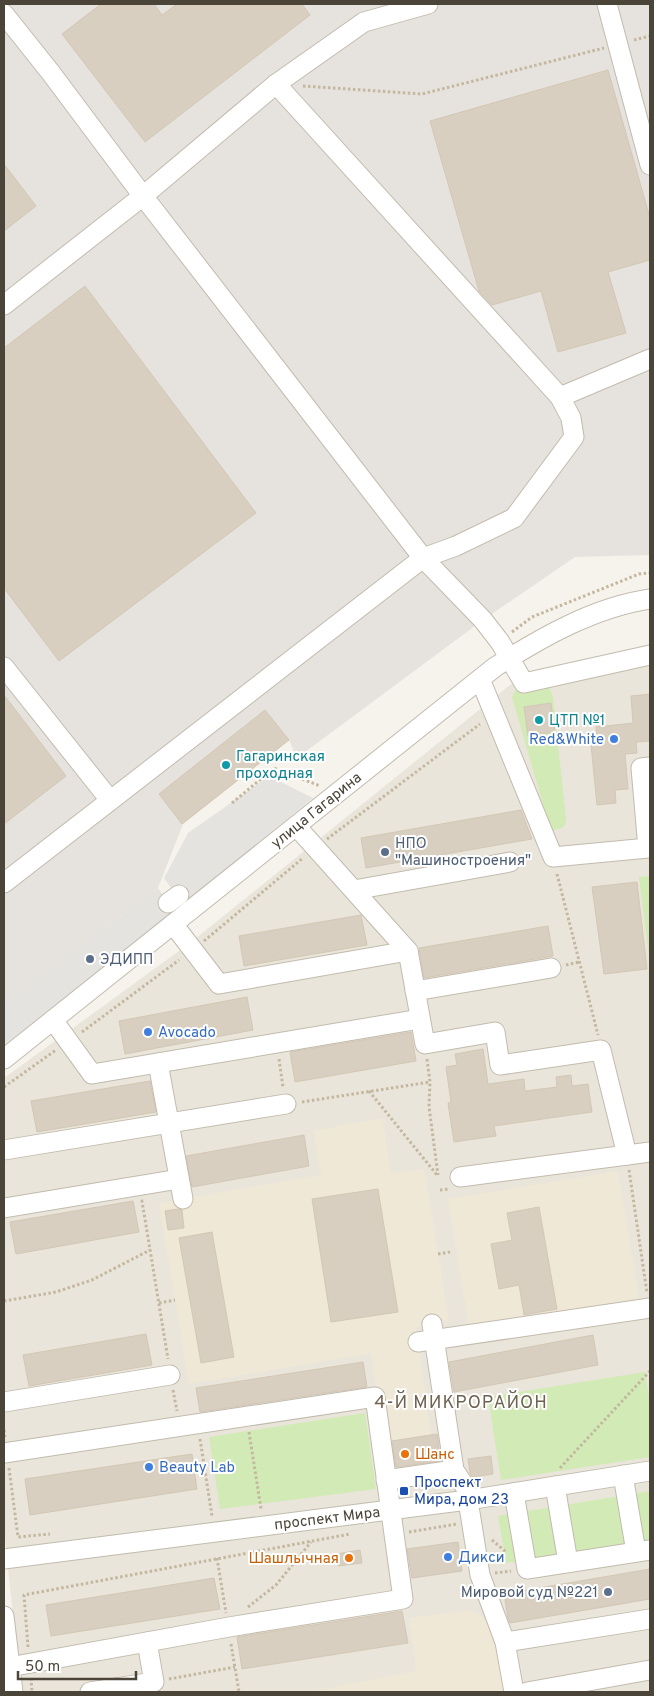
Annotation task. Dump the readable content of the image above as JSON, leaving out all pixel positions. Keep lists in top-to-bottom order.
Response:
{
  "streets": {
    "street": ["улица Гагарина", "проспект Мира"]
  },
  "districts": ["4-Й МИКРОРАЙОН"],
  "places": {
    "other": [
      "ЦТП №1",
      "Red&White",
      "Гагаринская проходная",
      "НПО \"Машиностроения\"",
      "ЭДИПП",
      "Avocado",
      "Шанс",
      "Beauty Lab",
      "Дикси",
      "Шашлычная",
      "Мировой суд №221"
    ],
    "transit": ["Проспект Мира, дом 23"]
  },
  "scale_bar": "50 m"
}
